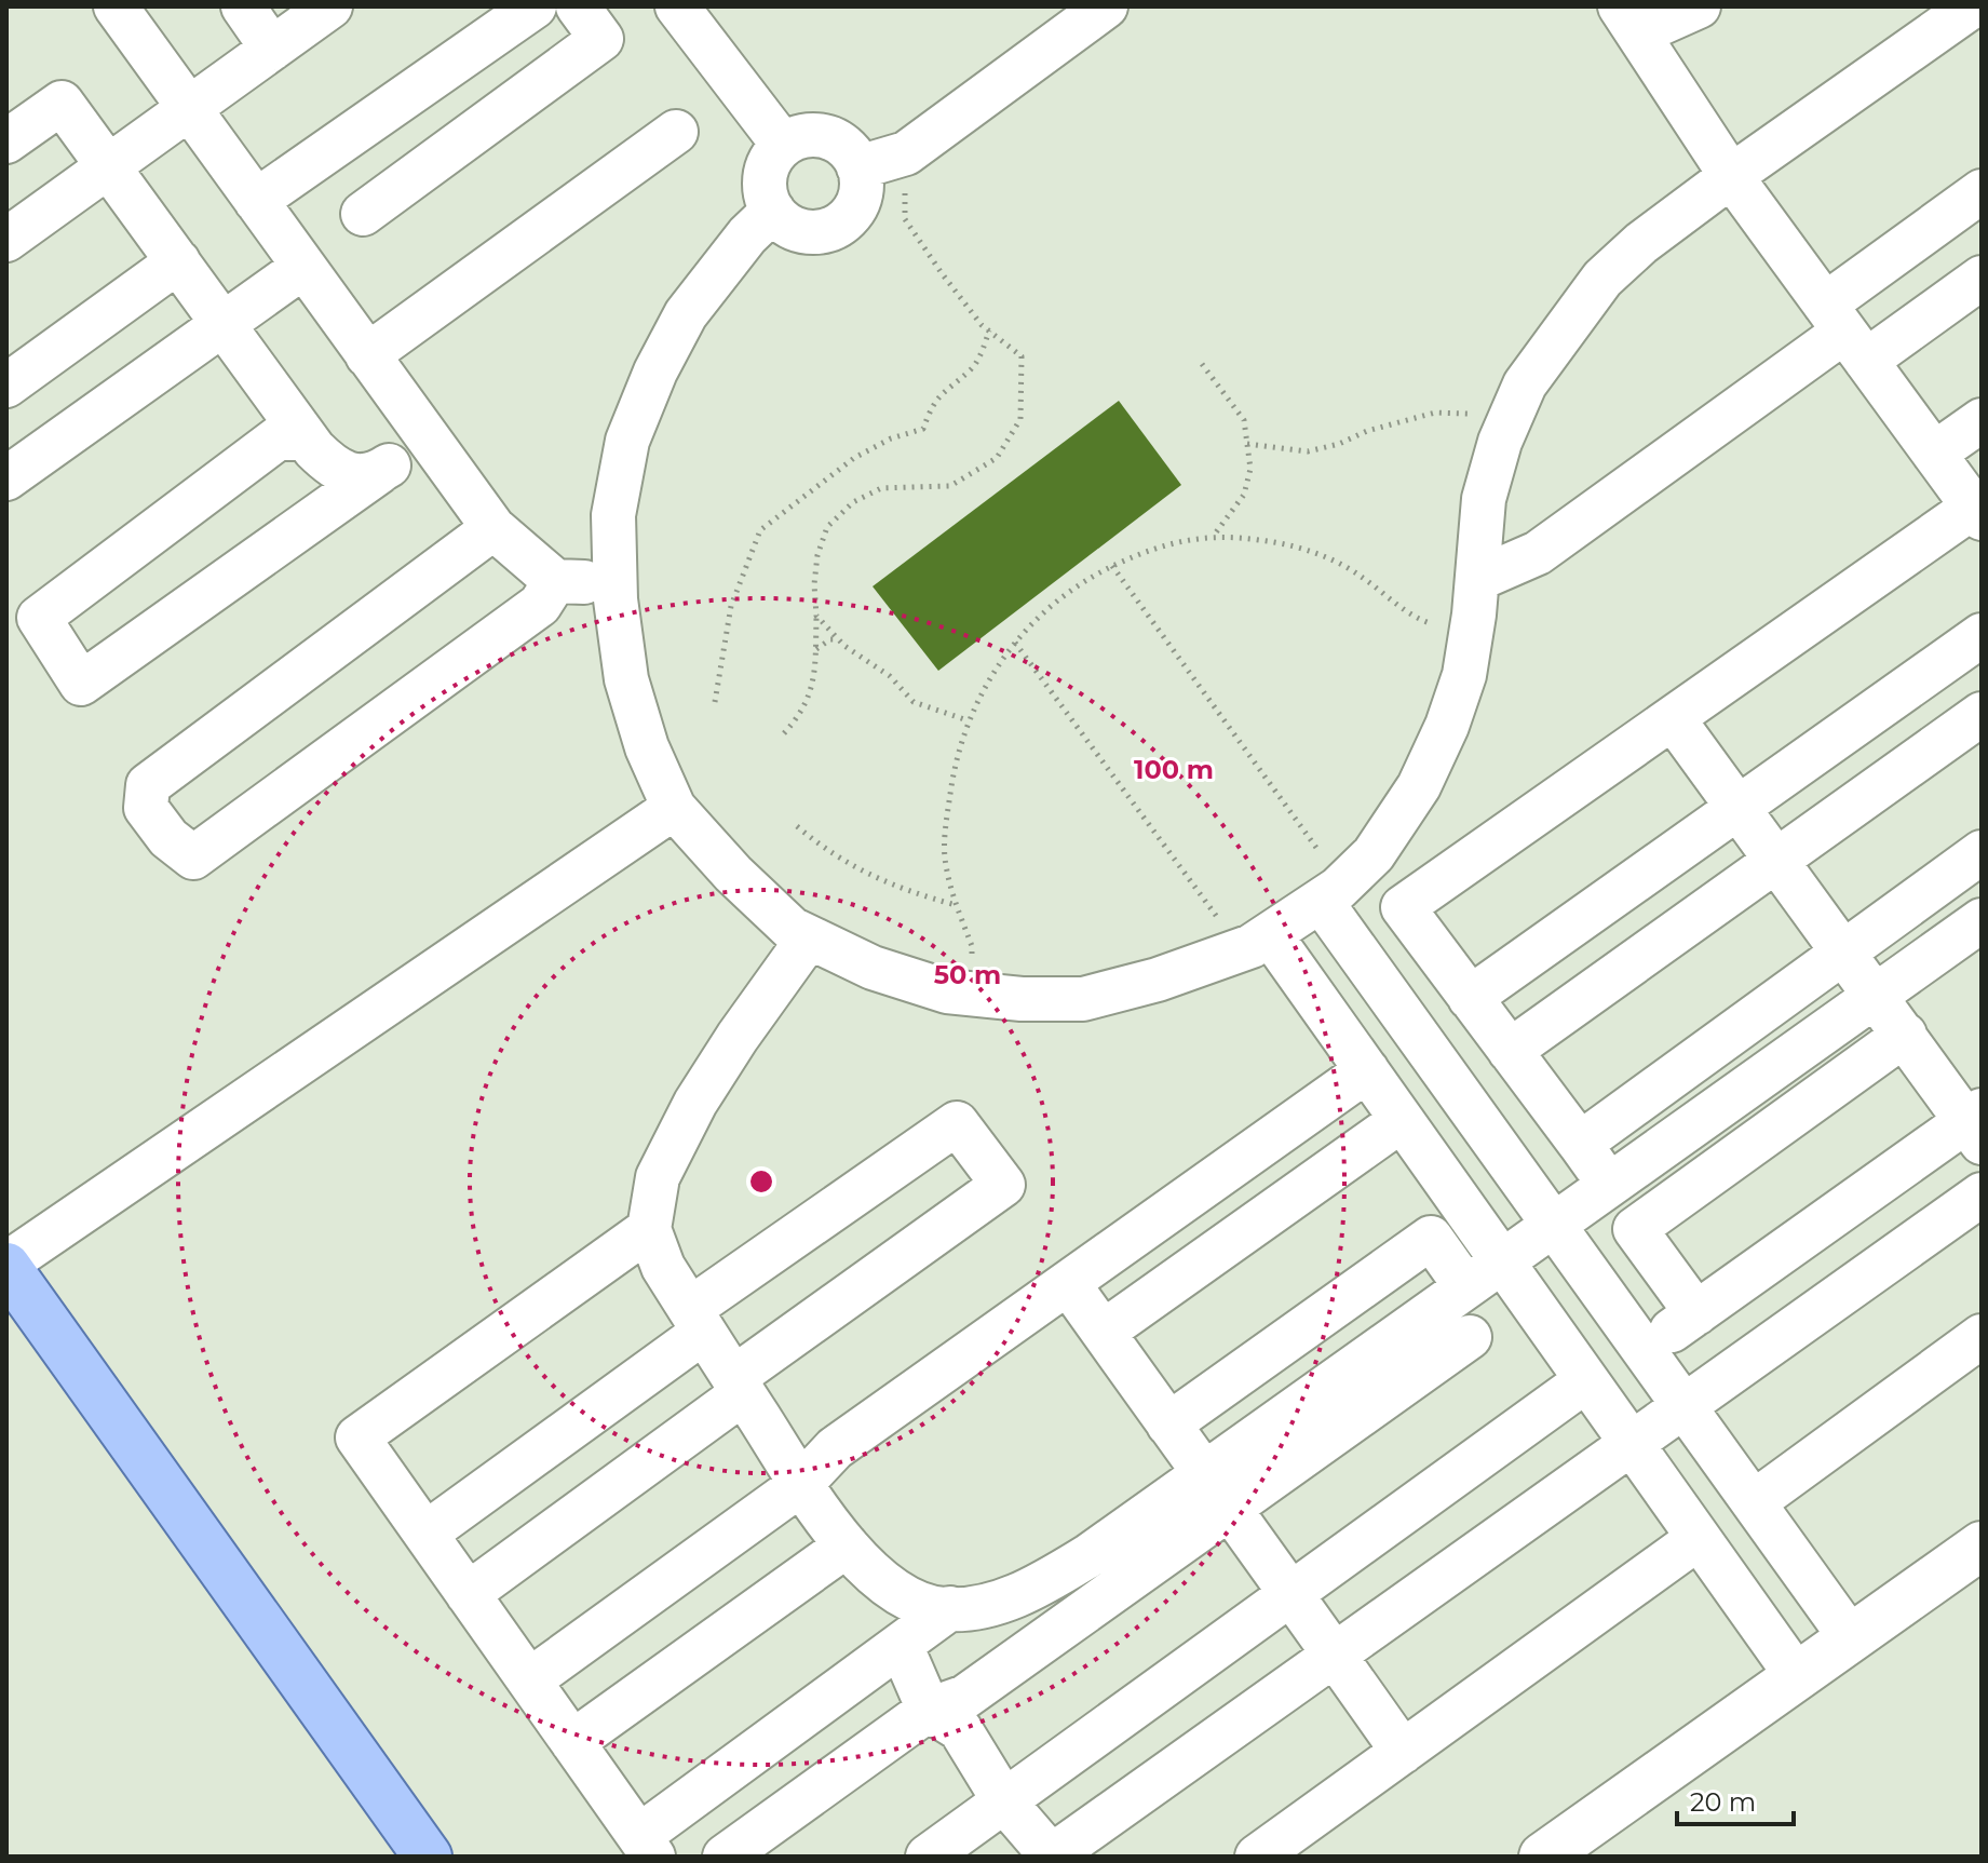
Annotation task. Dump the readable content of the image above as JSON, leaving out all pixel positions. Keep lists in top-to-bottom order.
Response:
{
  "scale_bar": "20 m",
  "rings": ["100 m", "50 m"]
}
